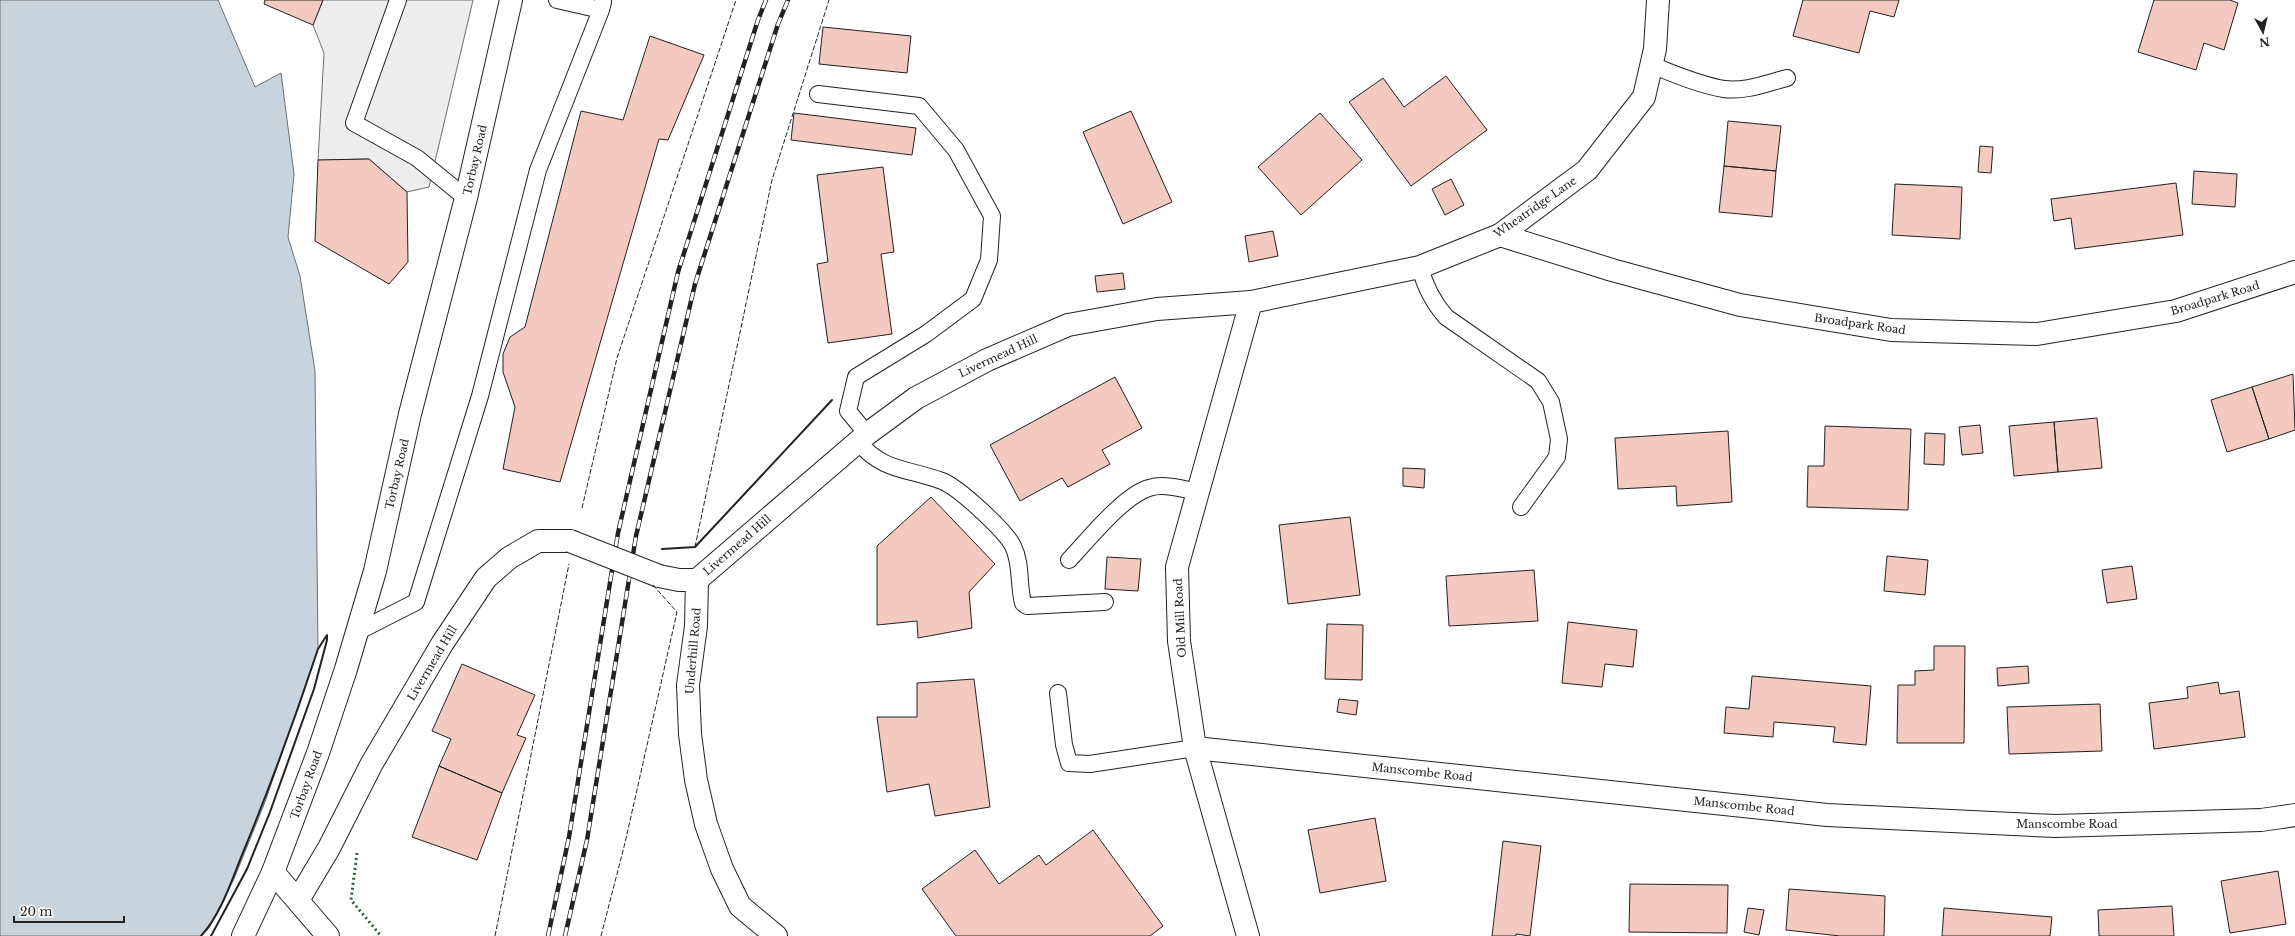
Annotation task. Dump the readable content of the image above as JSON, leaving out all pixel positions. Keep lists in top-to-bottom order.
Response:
{
  "streets": {
    "street": [
      "Torbay Road",
      "Wheatridge Lane",
      "Broadpark Road",
      "Livermead Hill",
      "Old Mill Road",
      "Underhill Road",
      "Manscombe Road"
    ]
  },
  "crossings": [
    ["Wheatridge Lane", "Broadpark Road"],
    ["Wheatridge Lane", "Livermead Hill"],
    ["Wheatridge Lane", "Old Mill Road"],
    ["Livermead Hill", "Old Mill Road"],
    ["Livermead Hill", "Underhill Road"],
    ["Old Mill Road", "Manscombe Road"]
  ],
  "scale_bar": "20 m",
  "north": "bottom"
}
